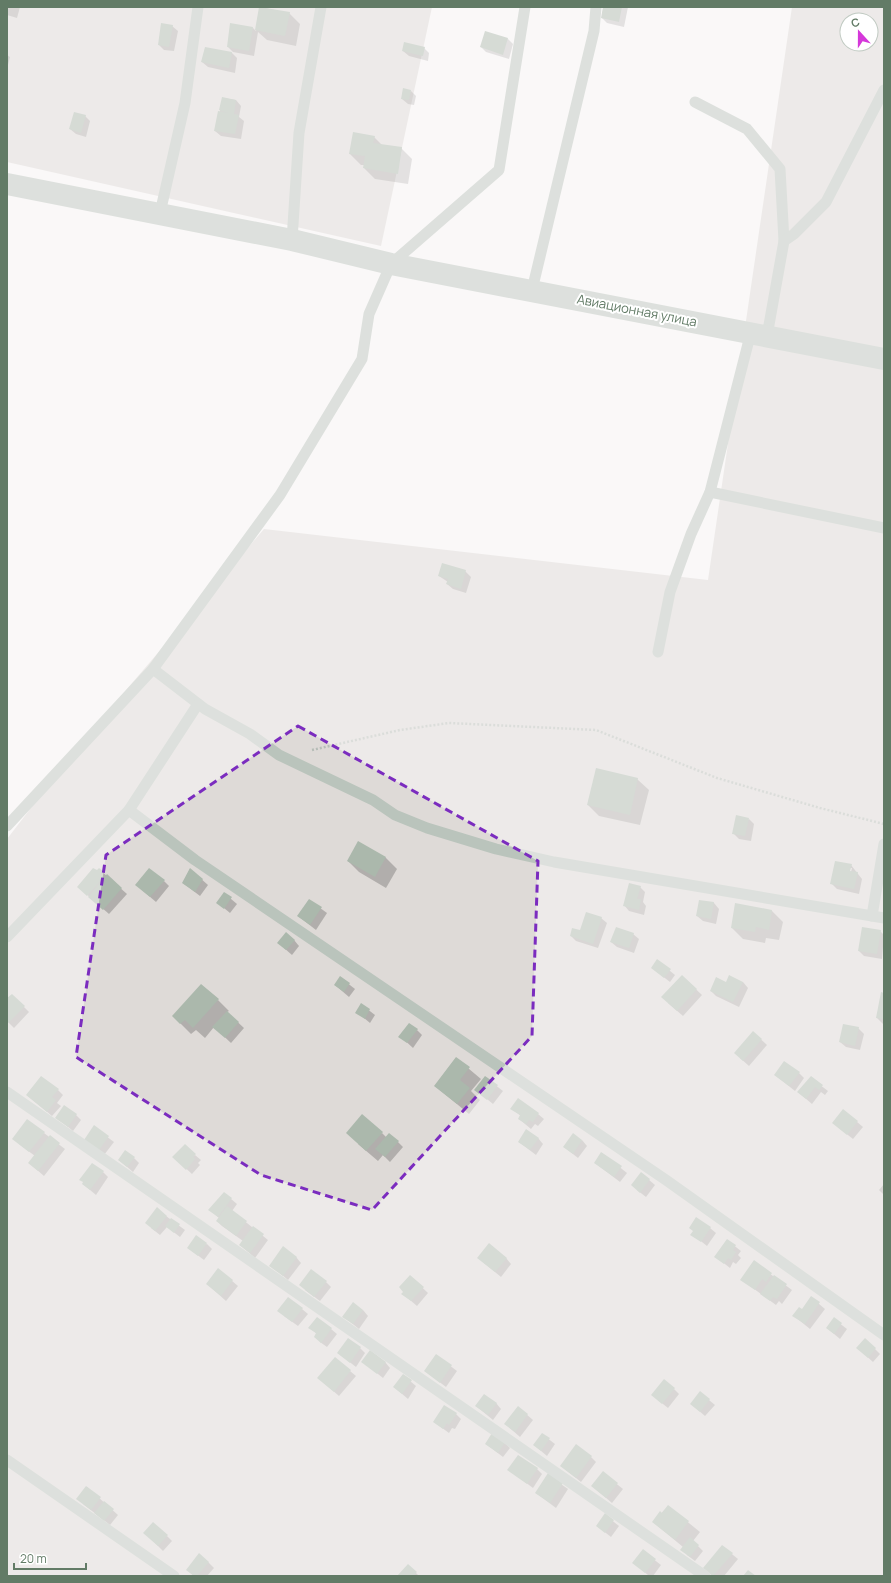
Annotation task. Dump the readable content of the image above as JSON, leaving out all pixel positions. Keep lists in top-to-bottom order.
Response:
{
  "streets": {
    "street": ["Авиационная улица"]
  },
  "scale_bar": "20 m",
  "north": "top"
}
